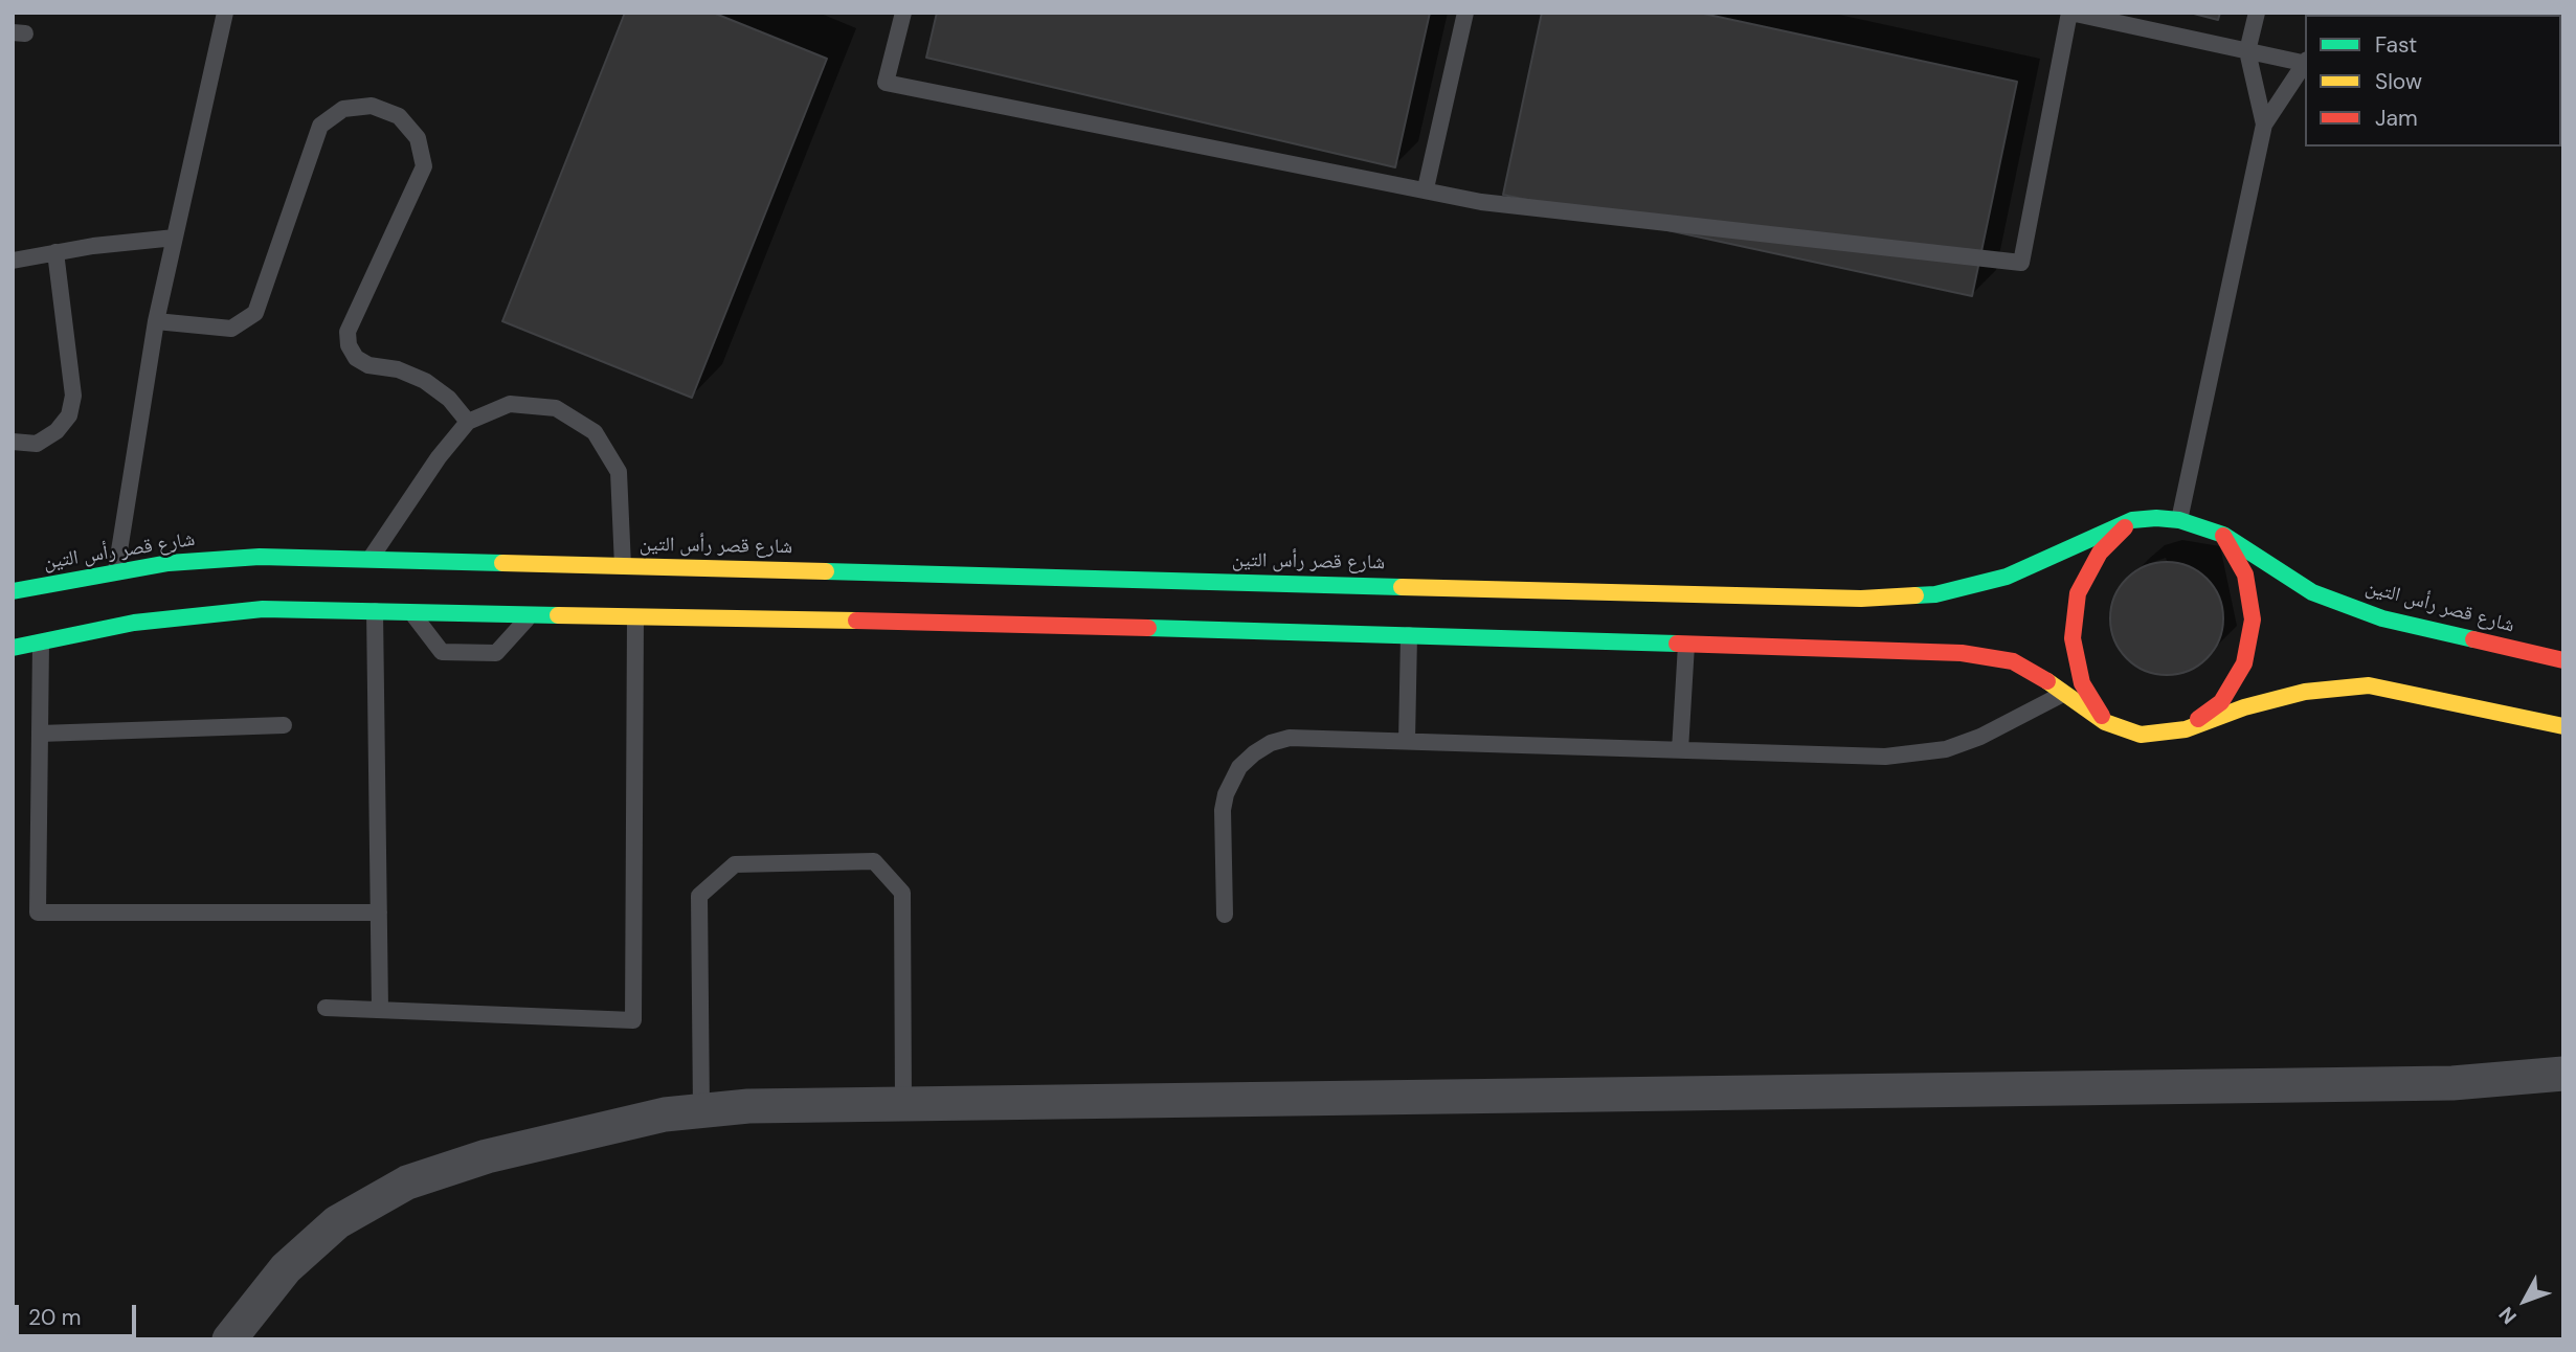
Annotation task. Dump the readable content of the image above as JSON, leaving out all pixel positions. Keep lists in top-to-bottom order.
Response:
{
  "streets": {
    "main road": ["شارع قصر رأس التين"]
  },
  "legend": ["Fast", "Slow", "Jam"],
  "scale_bar": "20 m",
  "north": "bottom left"
}
